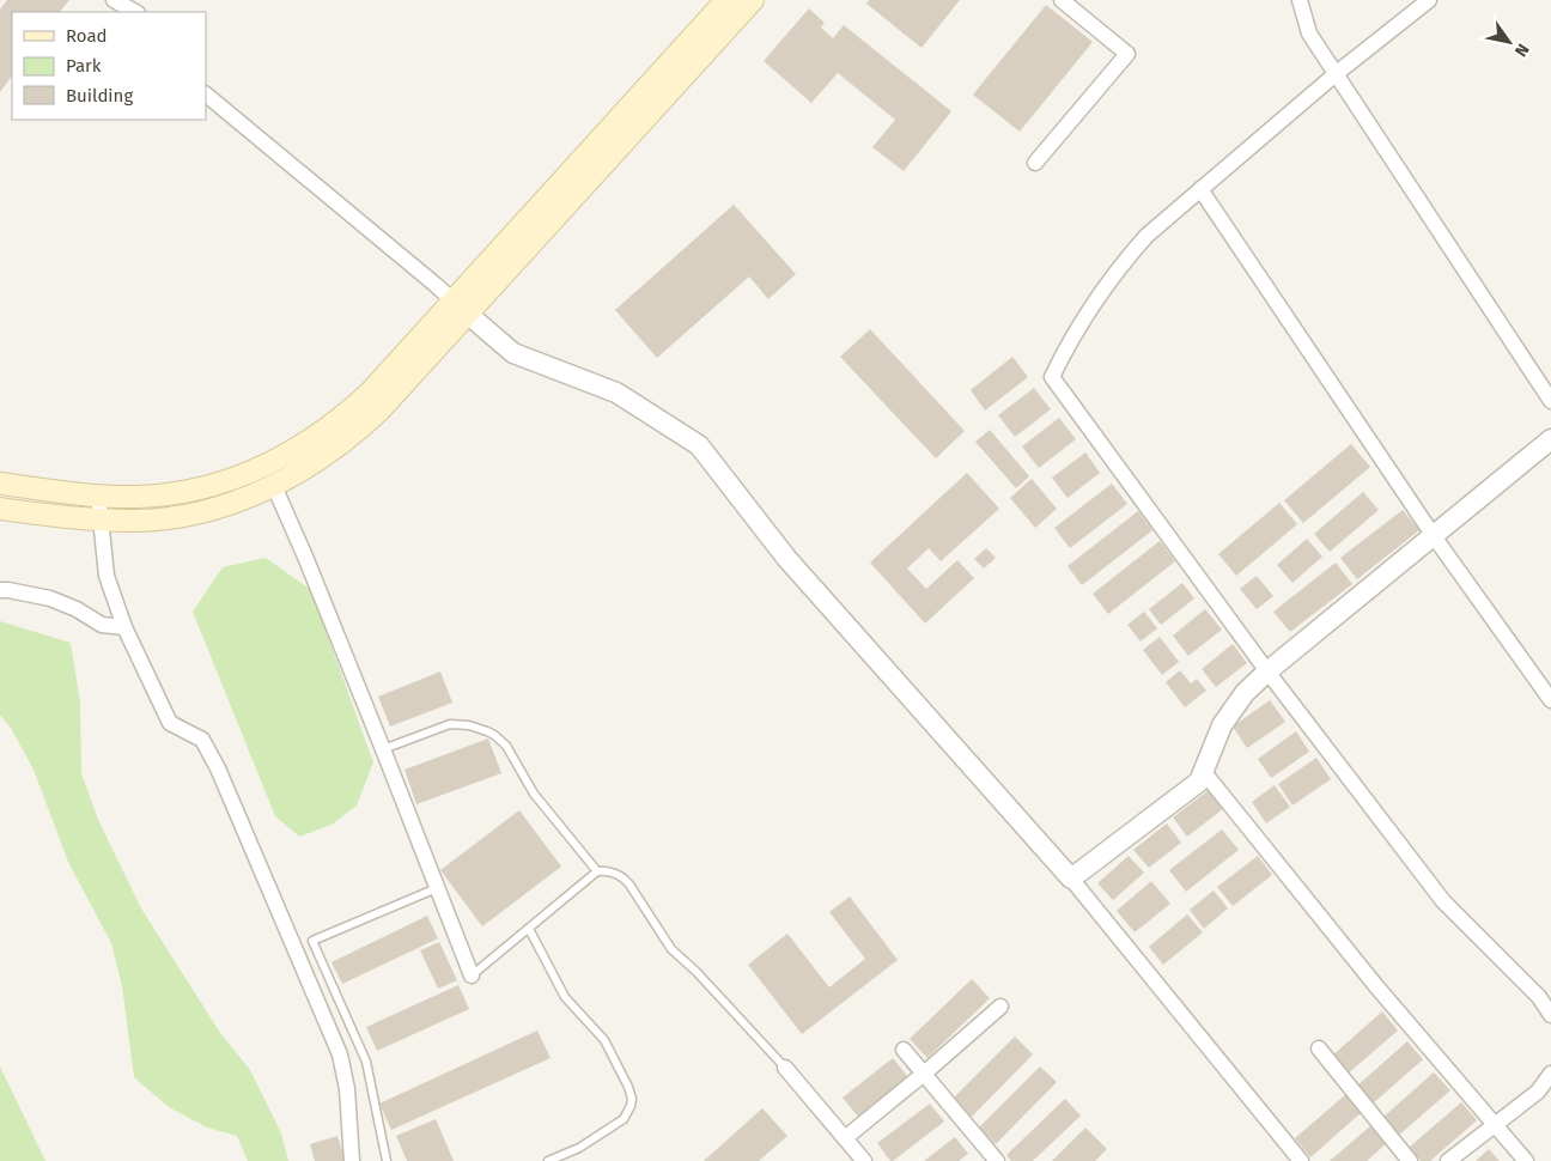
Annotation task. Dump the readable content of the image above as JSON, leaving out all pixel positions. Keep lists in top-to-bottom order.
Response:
{
  "legend": ["Road", "Park", "Building"],
  "north": "bottom right"
}
